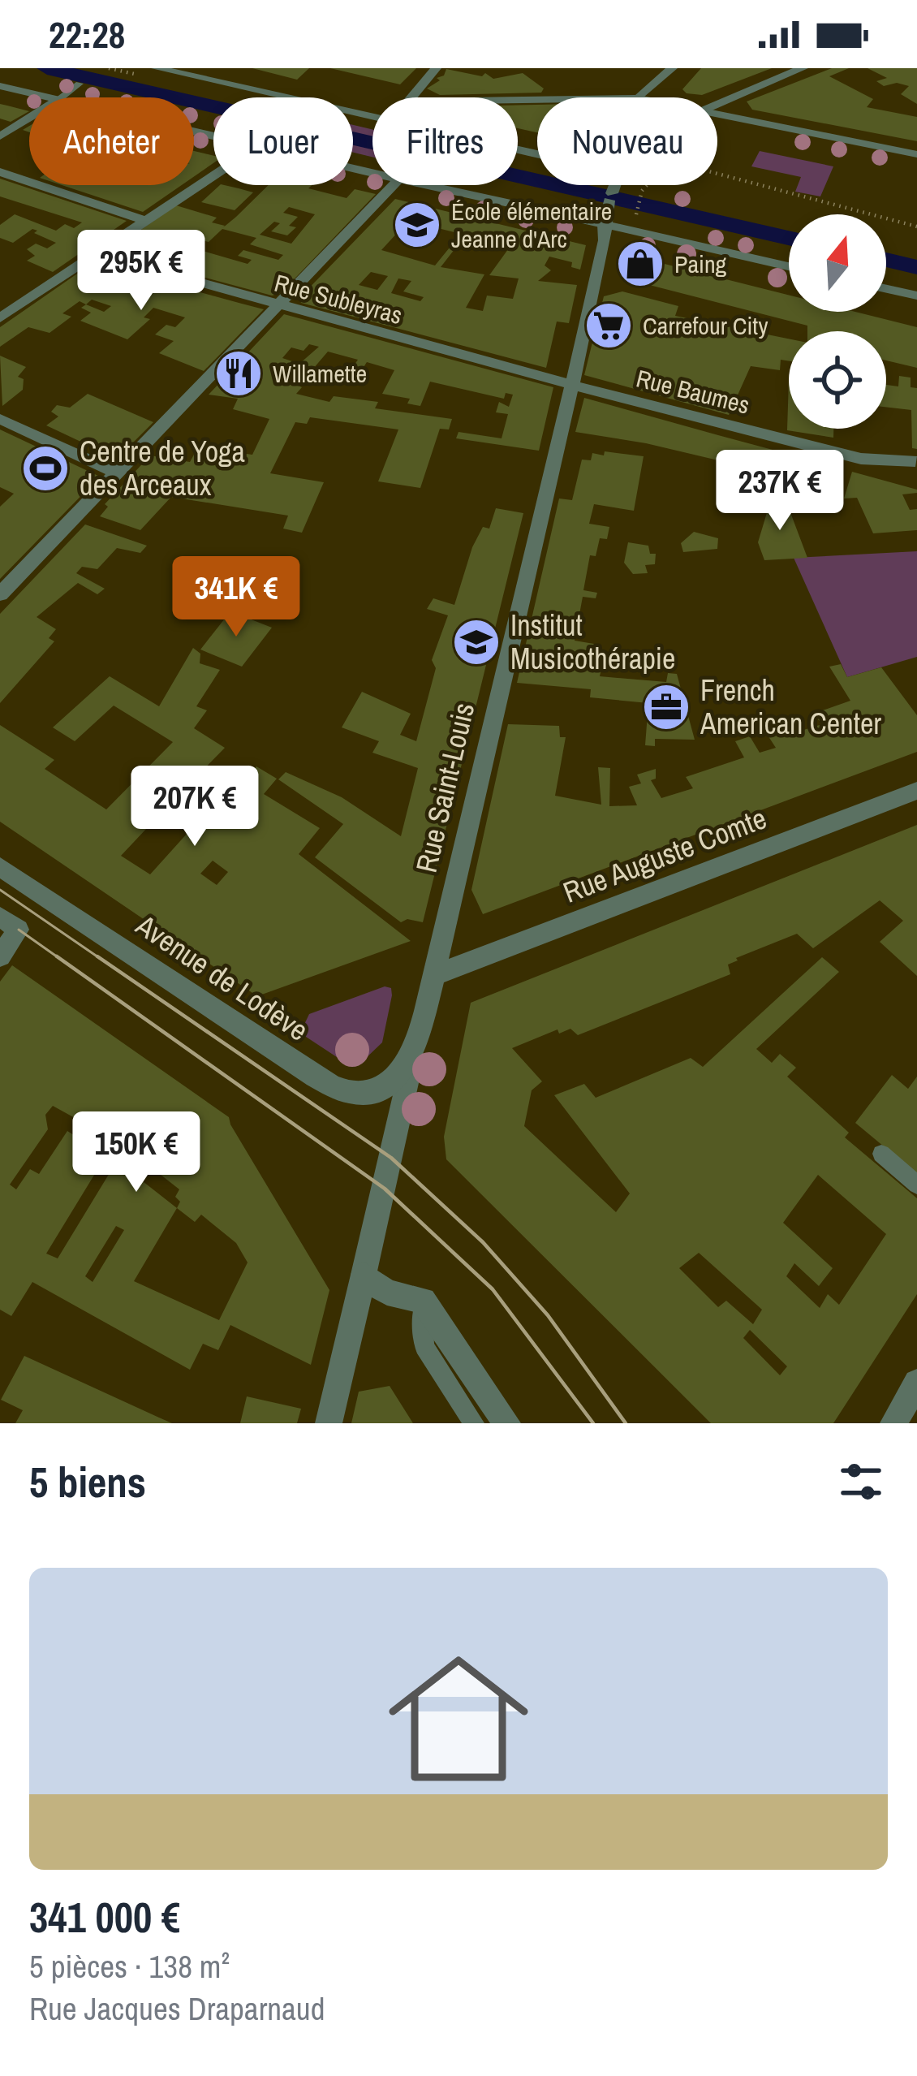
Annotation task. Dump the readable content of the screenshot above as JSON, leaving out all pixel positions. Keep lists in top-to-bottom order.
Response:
{
  "streets": {
    "street": [
      "Rue Subleyras",
      "Rue Baumes",
      "Rue Saint-Louis",
      "Rue Auguste Comte",
      "Avenue de Lodève"
    ]
  },
  "crossings": [
    ["Rue Subleyras", "Rue Baumes"],
    ["Rue Subleyras", "Rue Saint-Louis"],
    ["Rue Baumes", "Rue Saint-Louis"],
    ["Rue Saint-Louis", "Rue Auguste Comte"],
    ["Rue Saint-Louis", "Avenue de Lodève"]
  ],
  "places": {
    "school or university": ["École élémentaire Jeanne d'Arc", "Institut Musicothérapie"],
    "shop": ["Paing"],
    "supermarket": ["Carrefour City"],
    "restaurant": ["Willamette"],
    "sports": ["Centre de Yoga des Arceaux"],
    "office": ["French American Center"]
  },
  "north": "top",
  "page": {
    "status": "22:28",
    "chip": [
      "Acheter",
      "Louer",
      "Filtres",
      "Nouveau"
    ],
    "price": [
      "295K €",
      "237K €",
      "341K €",
      "207K €",
      "150K €"
    ],
    "heading": "5 biens",
    "list": [
      {
        "name": "341 000 €",
        "note": "5 pièces · 138 m² · Rue Jacques Draparnaud"
      }
    ]
  }
}
